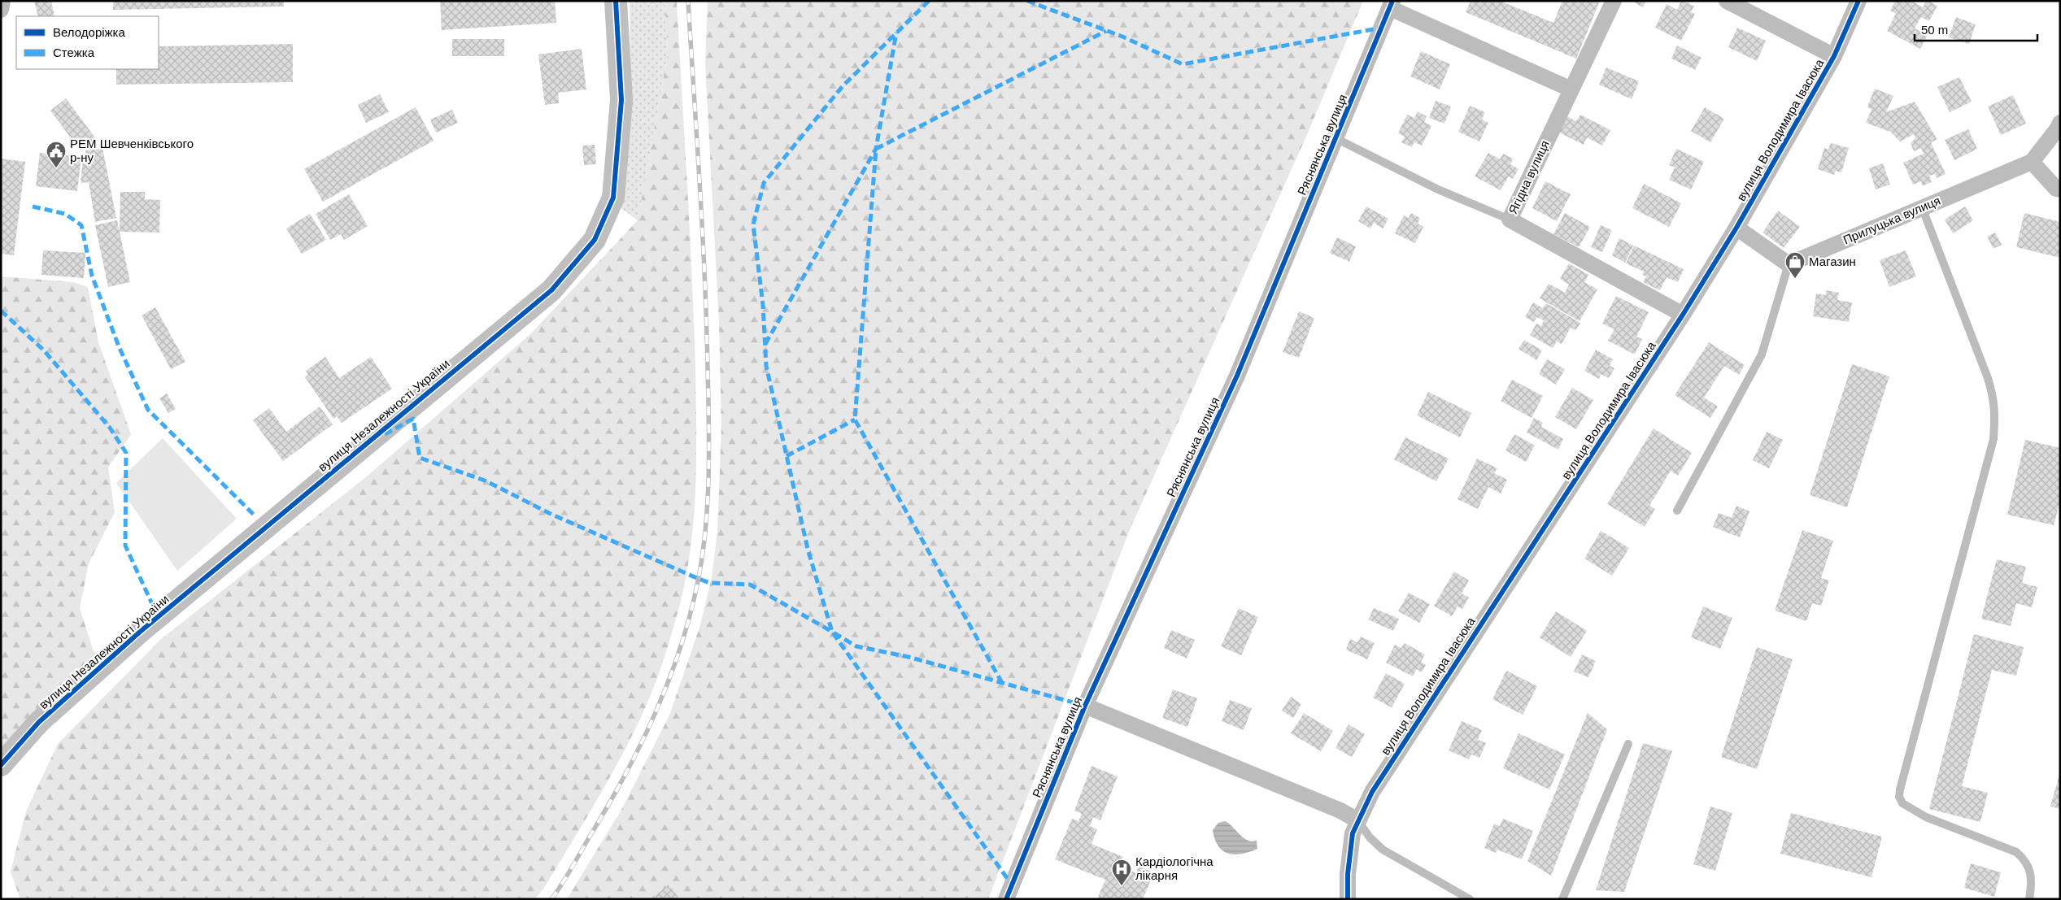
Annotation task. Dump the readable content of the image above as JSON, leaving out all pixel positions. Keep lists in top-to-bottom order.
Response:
{
  "streets": {
    "main road": ["вулиця Незалежності України"],
    "street": [
      "вулиця Володимира Івасюка",
      "Ряснянська вулиця",
      "Ягідна вулиця",
      "Прилуцька вулиця"
    ]
  },
  "crossings": [
    ["вулиця Володимира Івасюка", "Ряснянська вулиця"],
    ["вулиця Володимира Івасюка", "Ягідна вулиця"]
  ],
  "places": {
    "public building": ["РЕМ Шевченківського р-ну"],
    "shop": ["Магазин"],
    "hospital": ["Кардіологічна лікарня"]
  },
  "legend": ["Велодоріжка", "Стежка"],
  "scale_bar": "50 m"
}
